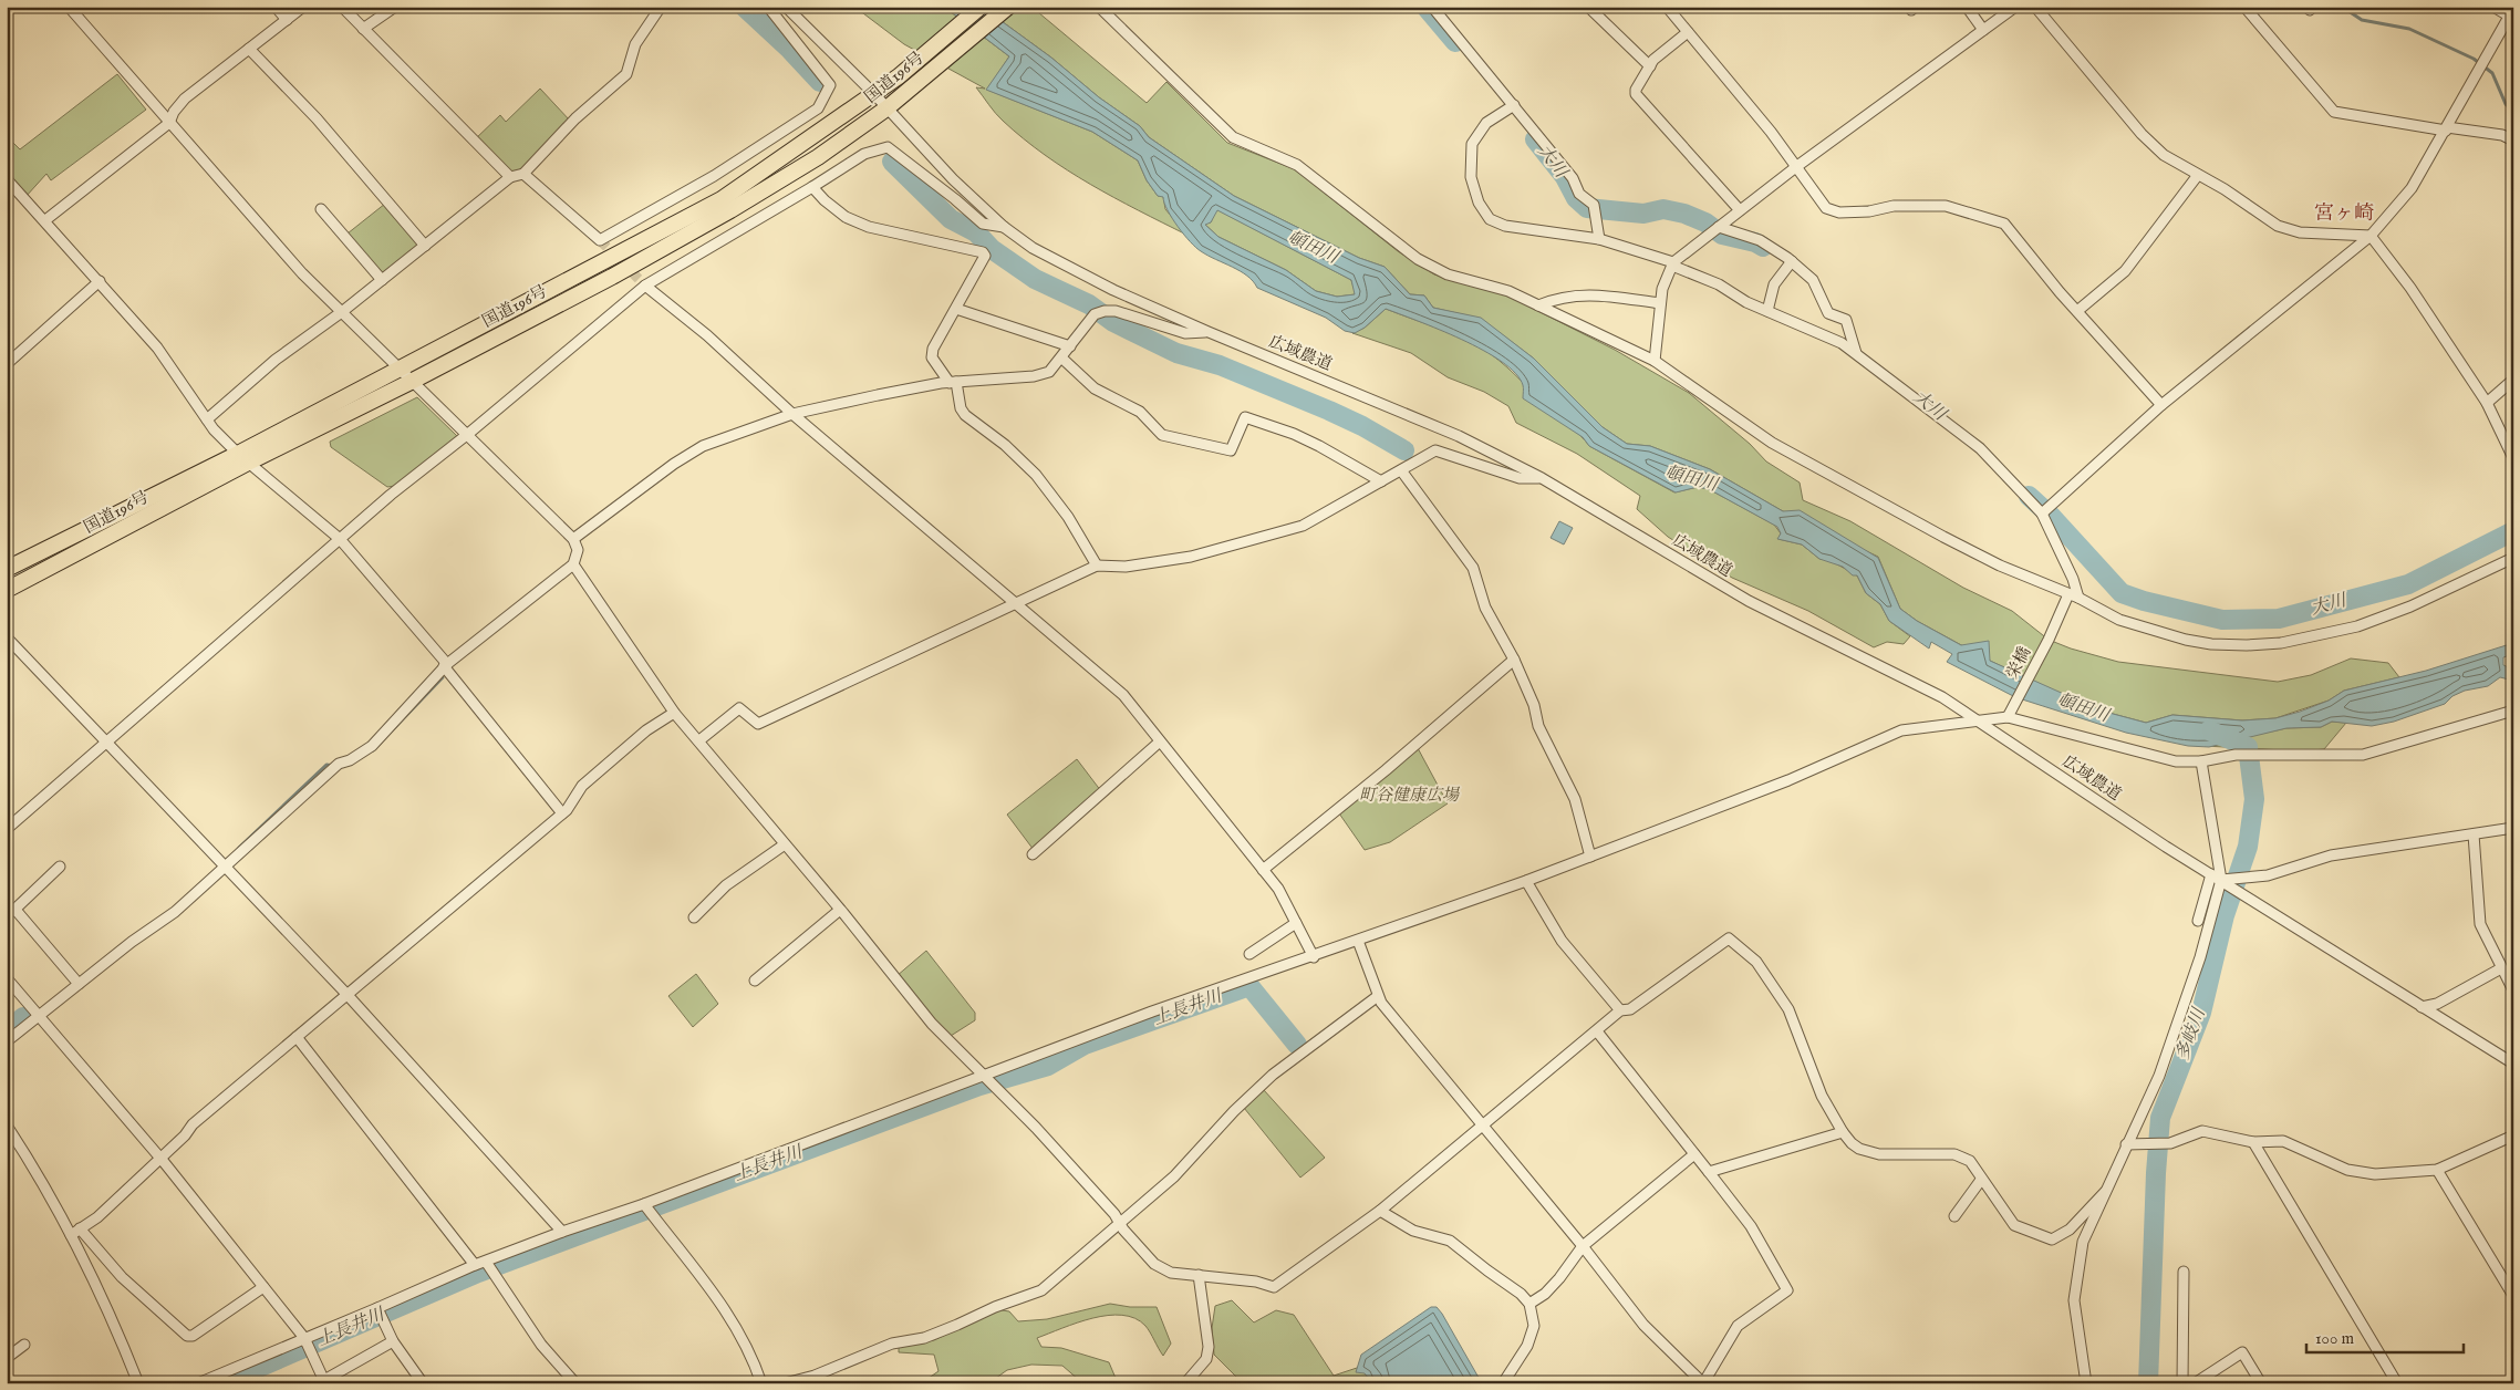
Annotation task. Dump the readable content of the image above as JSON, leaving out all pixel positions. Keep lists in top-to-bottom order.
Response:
{
  "streets": {
    "highway": ["国道196号"],
    "street": ["広域農道", "栄橋"]
  },
  "crossings": [
    ["国道196号", "広域農道"]
  ],
  "districts": ["宮ヶ崎"],
  "water": [
    "大川",
    "頓田川",
    "上長井川",
    "多岐川"
  ],
  "parks": ["町谷健康広場"],
  "scale_bar": "100 m"
}
